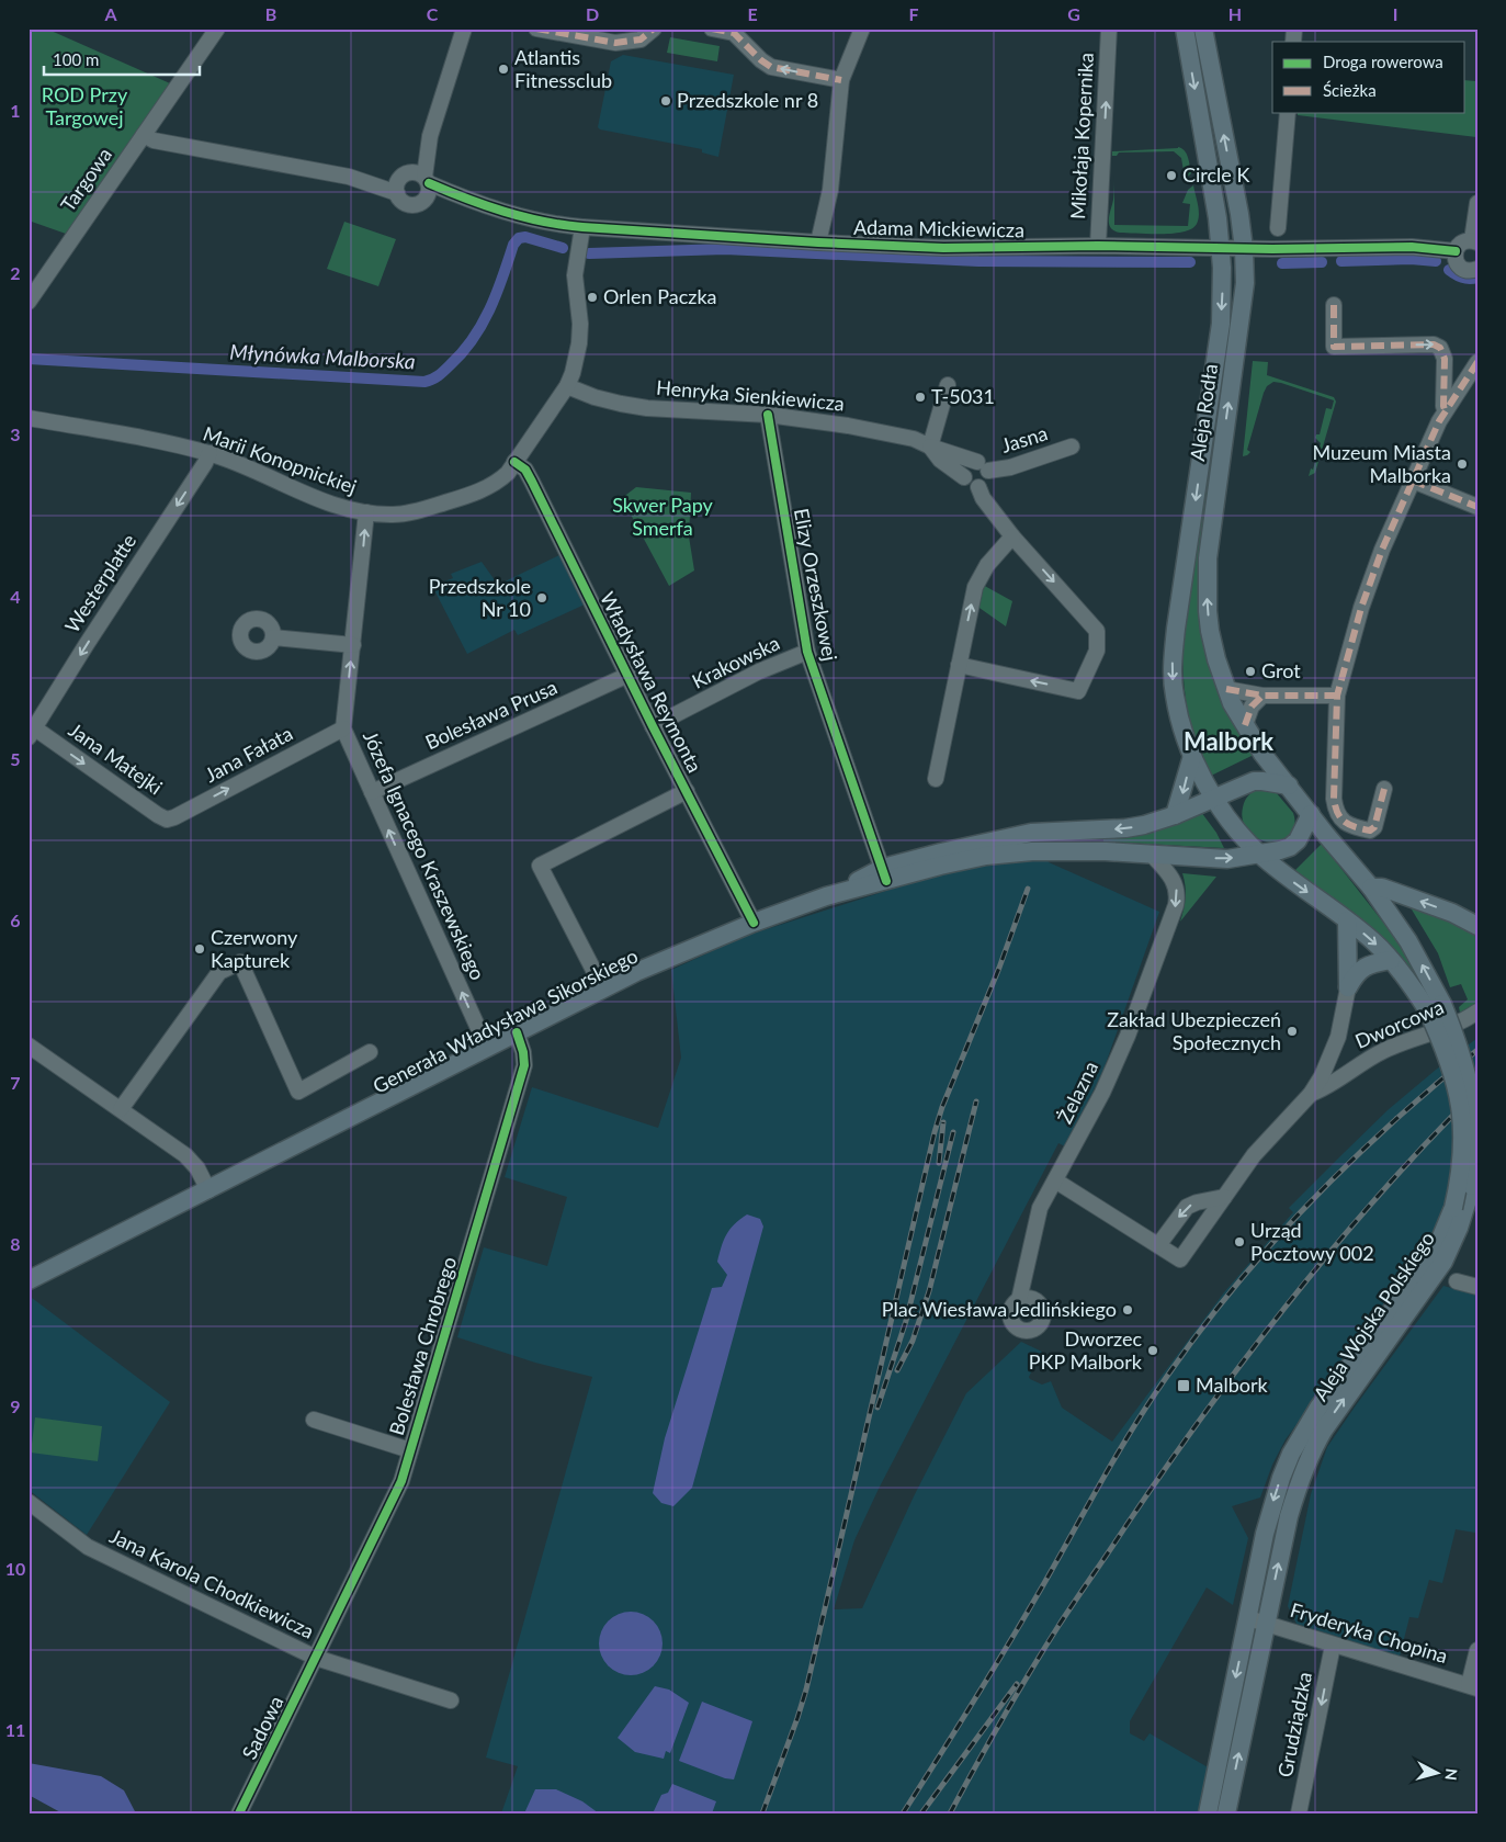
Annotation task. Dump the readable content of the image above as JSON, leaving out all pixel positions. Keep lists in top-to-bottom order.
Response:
{
  "streets": {
    "main road": ["Aleja Rodła", "Generała Władysława Sikorskiego", "Aleja Wojska Polskiego"],
    "street": [
      "Mikołaja Kopernika",
      "Targowa",
      "Adama Mickiewicza",
      "Henryka Sienkiewicza",
      "Jasna",
      "Marii Konopnickiej",
      "Westerplatte",
      "Elizy Orzeszkowej",
      "Krakowska",
      "Władysława Reymonta",
      "Bolesława Prusa",
      "Jana Fałata",
      "Jana Matejki",
      "Józefa Ignacego Kraszewskiego",
      "Dworcowa",
      "Żelazna",
      "Bolesława Chrobrego",
      "Jana Karola Chodkiewicza",
      "Fryderyka Chopina",
      "Grudziądzka",
      "Sadowa"
    ]
  },
  "crossings": [
    ["Mikołaja Kopernika", "Adama Mickiewicza"],
    ["Adama Mickiewicza", "Aleja Rodła"],
    ["Adama Mickiewicza", "Marii Konopnickiej"],
    ["Henryka Sienkiewicza", "Jasna"],
    ["Henryka Sienkiewicza", "Marii Konopnickiej"],
    ["Henryka Sienkiewicza", "Elizy Orzeszkowej"],
    ["Aleja Rodła", "Generała Władysława Sikorskiego"],
    ["Aleja Rodła", "Aleja Wojska Polskiego"],
    ["Marii Konopnickiej", "Westerplatte"],
    ["Marii Konopnickiej", "Władysława Reymonta"],
    ["Marii Konopnickiej", "Józefa Ignacego Kraszewskiego"],
    ["Westerplatte", "Jana Matejki"],
    ["Elizy Orzeszkowej", "Krakowska"],
    ["Elizy Orzeszkowej", "Generała Władysława Sikorskiego"],
    ["Krakowska", "Władysława Reymonta"],
    ["Władysława Reymonta", "Bolesława Prusa"],
    ["Władysława Reymonta", "Generała Władysława Sikorskiego"],
    ["Bolesława Prusa", "Józefa Ignacego Kraszewskiego"],
    ["Jana Fałata", "Jana Matejki"],
    ["Jana Fałata", "Józefa Ignacego Kraszewskiego"],
    ["Józefa Ignacego Kraszewskiego", "Generała Władysława Sikorskiego"],
    ["Generała Władysława Sikorskiego", "Żelazna"],
    ["Generała Władysława Sikorskiego", "Aleja Wojska Polskiego"],
    ["Generała Władysława Sikorskiego", "Bolesława Chrobrego"],
    ["Dworcowa", "Żelazna"],
    ["Aleja Wojska Polskiego", "Fryderyka Chopina"],
    ["Bolesława Chrobrego", "Jana Karola Chodkiewicza"],
    ["Bolesława Chrobrego", "Sadowa"],
    ["Jana Karola Chodkiewicza", "Sadowa"],
    ["Fryderyka Chopina", "Grudziądzka"]
  ],
  "one_way": [
    "Mikołaja Kopernika",
    "Westerplatte",
    "Jana Fałata",
    "Jana Matejki",
    "Józefa Ignacego Kraszewskiego",
    "Żelazna",
    "Grudziądzka"
  ],
  "districts": ["Malbork"],
  "water": ["Młynówka Malborska"],
  "parks": ["ROD Przy Targowej", "Skwer Papy Smerfa"],
  "places": {
    "other": [
      "Atlantis Fitnessclub",
      "Przedszkole nr 8",
      "Circle K",
      "Orlen Paczka",
      "T-5031",
      "Muzeum Miasta Malborka",
      "Przedszkole Nr 10",
      "Grot",
      "Czerwony Kapturek",
      "Zakład Ubezpieczeń Społecznych",
      "Urząd Pocztowy 002",
      "Plac Wiesława Jedlińskiego",
      "Dworzec PKP Malbork"
    ],
    "transit": ["Malbork"]
  },
  "legend": ["Droga rowerowa", "Ścieżka"],
  "scale_bar": "100 m",
  "north": "right",
  "grid": {
    "columns": [
      "A",
      "B",
      "C",
      "D",
      "E",
      "F",
      "G",
      "H",
      "I"
    ],
    "rows": [
      "1",
      "2",
      "3",
      "4",
      "5",
      "6",
      "7",
      "8",
      "9",
      "10",
      "11"
    ]
  }
}
